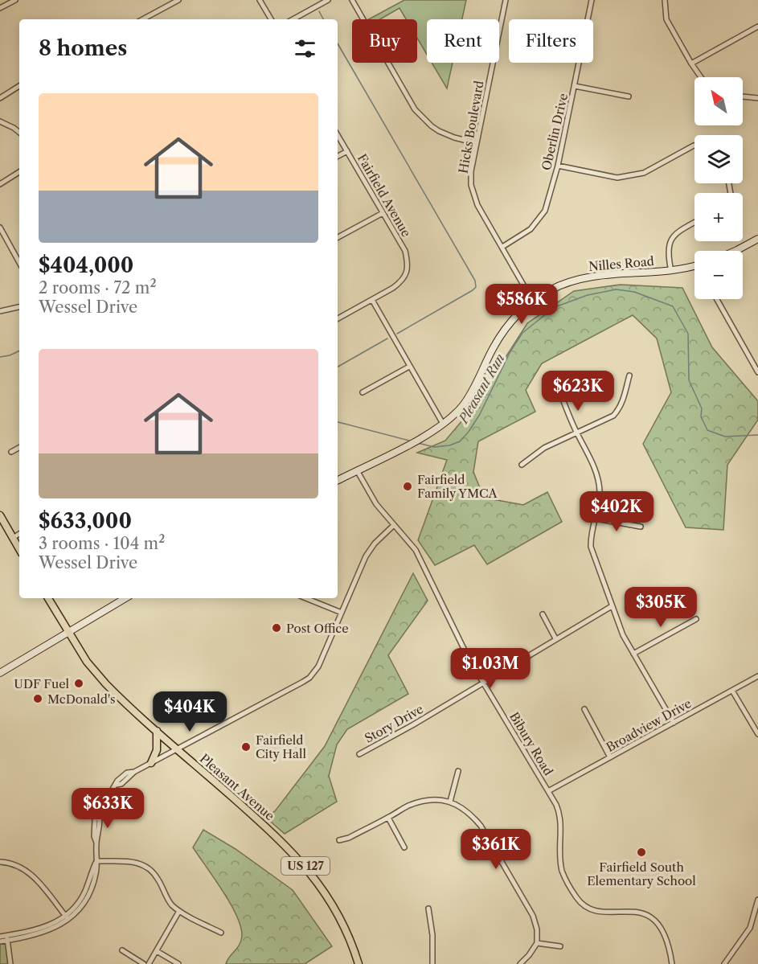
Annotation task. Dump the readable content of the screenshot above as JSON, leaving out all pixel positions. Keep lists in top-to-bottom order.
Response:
{
  "streets": {
    "main road": ["Pleasant Avenue", "US 127"],
    "street": [
      "Hicks Boulevard",
      "Oberlin Drive",
      "Fairfield Avenue",
      "Nilles Road",
      "Story Drive",
      "Broadview Drive",
      "Bibury Road"
    ]
  },
  "crossings": [
    ["Hicks Boulevard", "Oberlin Drive"],
    ["Hicks Boulevard", "Nilles Road"],
    ["Nilles Road", "Bibury Road"],
    ["Story Drive", "Bibury Road"],
    ["Broadview Drive", "Bibury Road"]
  ],
  "water": ["Pleasant Run"],
  "places": [
    "Fairfield Family YMCA",
    "Post Office",
    "UDF Fuel",
    "McDonald's",
    "Fairfield City Hall",
    "Fairfield South Elementary School"
  ],
  "north": "top left",
  "page": {
    "chip": ["Buy", "Rent", "Filters"],
    "heading": "8 homes",
    "map_buttons": ["+", "−"],
    "list": [
      {
        "name": "$404,000",
        "note": "2 rooms · 72 m² · Wessel Drive"
      },
      {
        "name": "$633,000",
        "note": "3 rooms · 104 m² · Wessel Drive"
      }
    ],
    "price": [
      "$586K",
      "$623K",
      "$402K",
      "$305K",
      "$1.03M",
      "$404K",
      "$633K",
      "$361K"
    ]
  }
}
